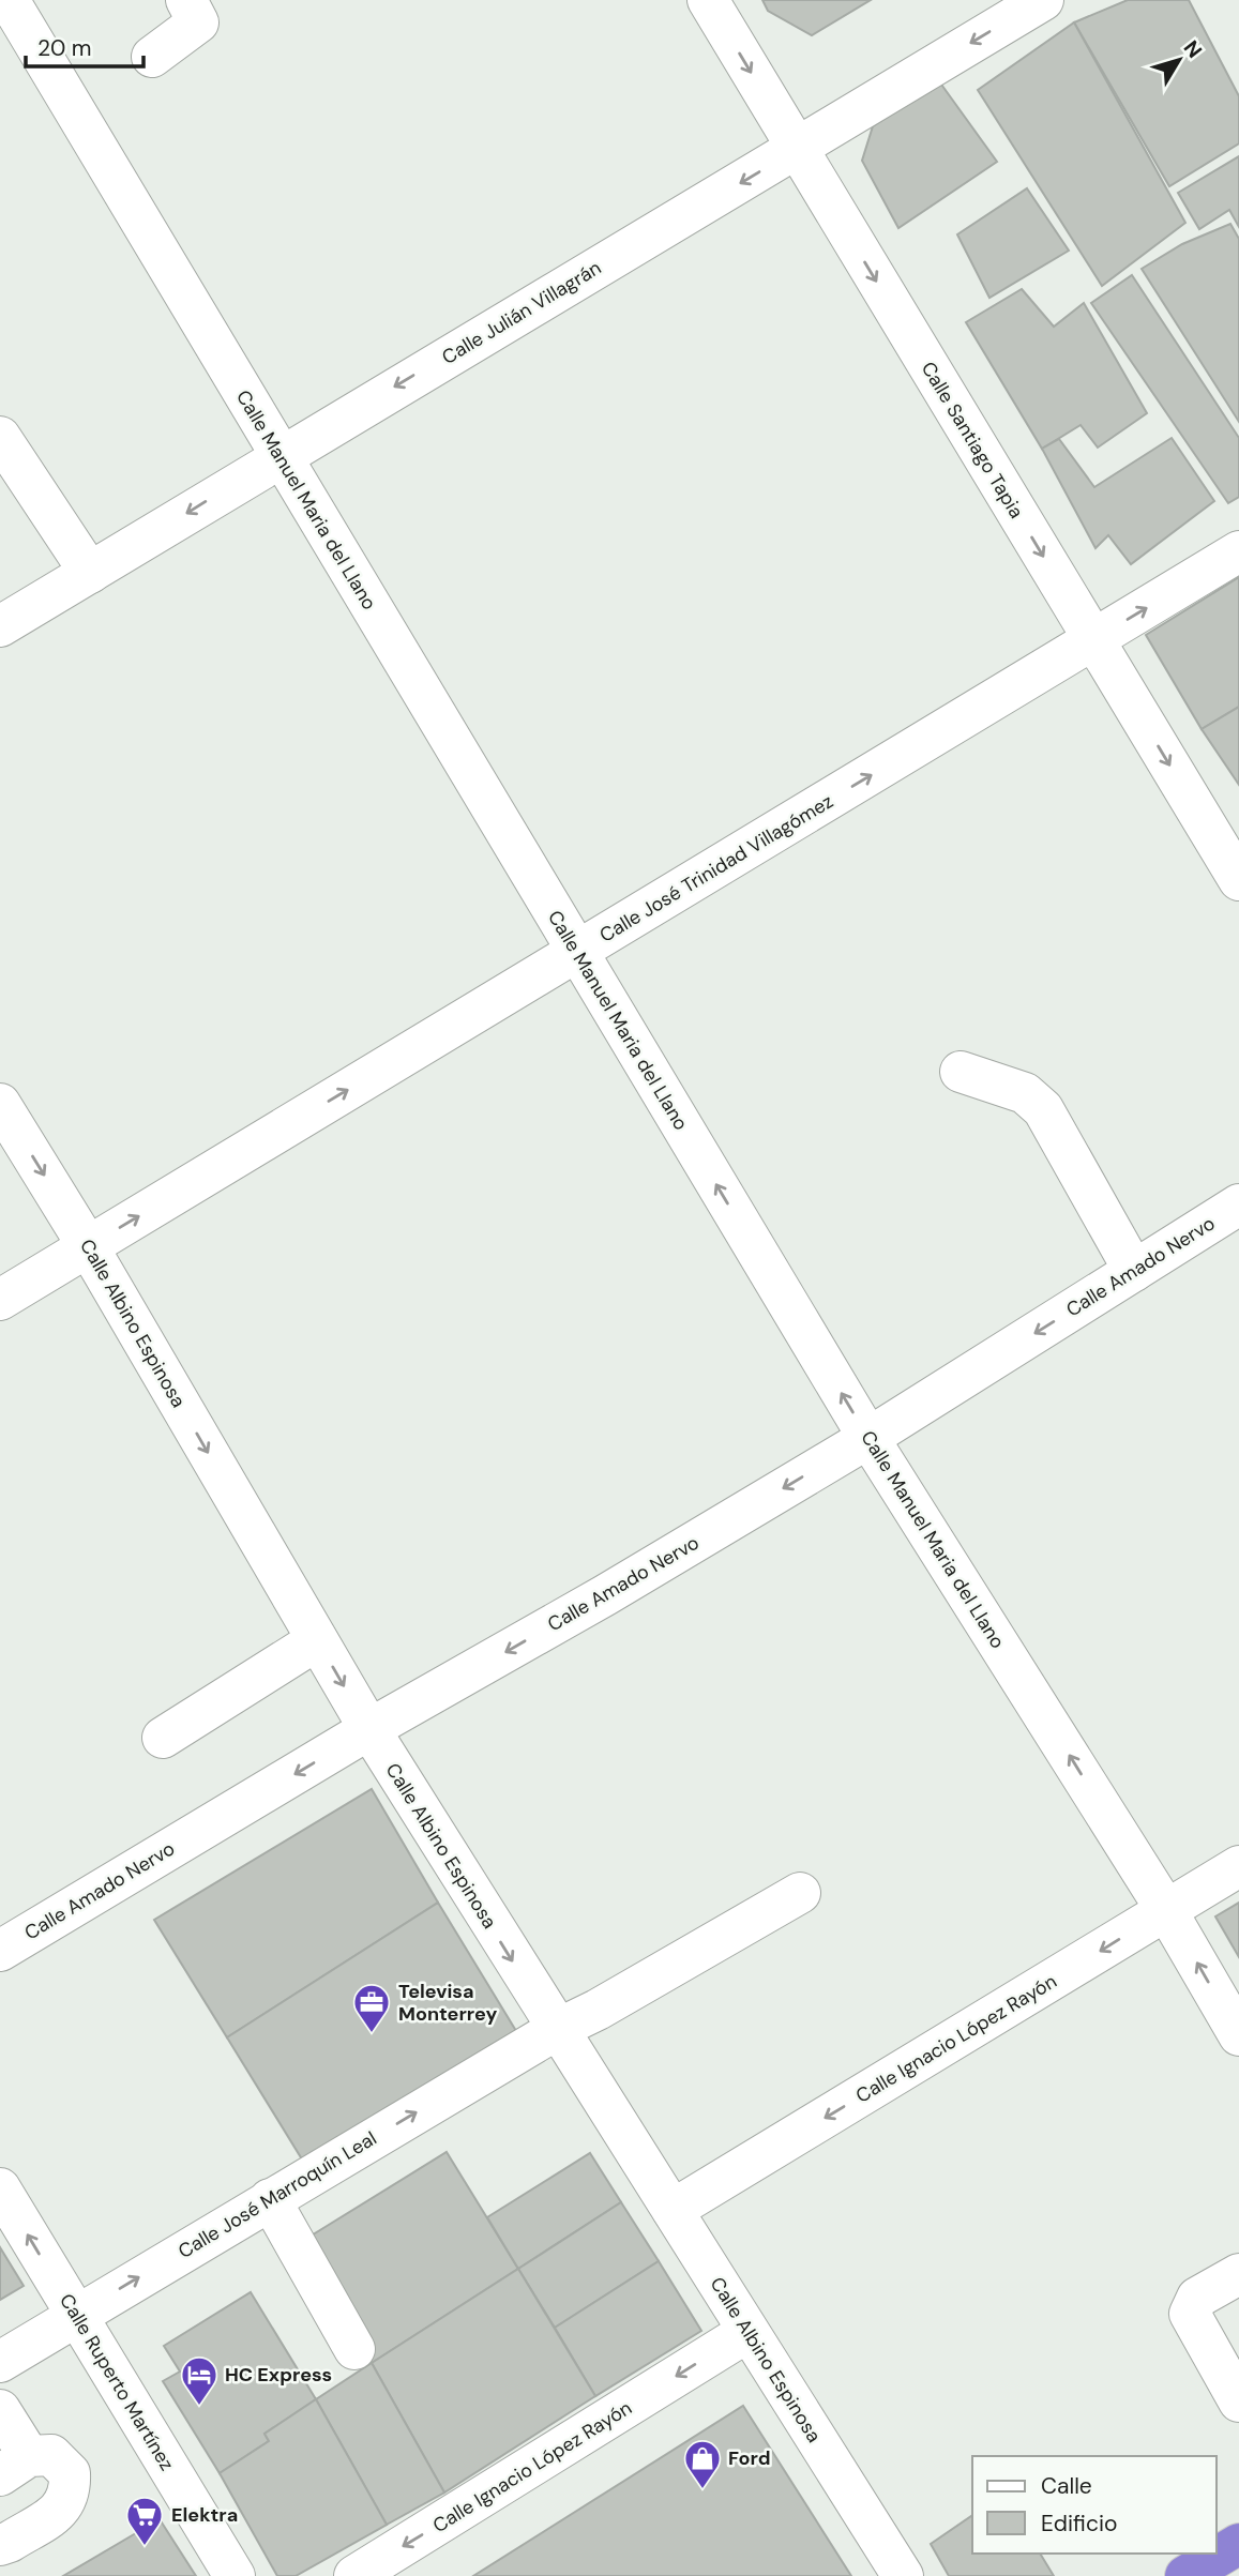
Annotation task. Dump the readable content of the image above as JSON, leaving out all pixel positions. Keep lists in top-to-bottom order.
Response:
{
  "streets": {
    "street": [
      "Calle Julián Villagrán",
      "Calle Santiago Tapia",
      "Calle Manuel Maria del Llano",
      "Calle José Trinidad Villagómez",
      "Calle Amado Nervo",
      "Calle Albino Espinosa",
      "Calle Ignacio López Rayón",
      "Calle José Marroquín Leal",
      "Calle Ruperto Martínez"
    ]
  },
  "crossings": [
    ["Calle Julián Villagrán", "Calle Santiago Tapia"],
    ["Calle Julián Villagrán", "Calle Manuel Maria del Llano"],
    ["Calle Santiago Tapia", "Calle José Trinidad Villagómez"],
    ["Calle Manuel Maria del Llano", "Calle José Trinidad Villagómez"],
    ["Calle Manuel Maria del Llano", "Calle Amado Nervo"],
    ["Calle Manuel Maria del Llano", "Calle Ignacio López Rayón"],
    ["Calle José Trinidad Villagómez", "Calle Albino Espinosa"],
    ["Calle Amado Nervo", "Calle Albino Espinosa"],
    ["Calle Albino Espinosa", "Calle Ignacio López Rayón"],
    ["Calle Albino Espinosa", "Calle José Marroquín Leal"],
    ["Calle José Marroquín Leal", "Calle Ruperto Martínez"]
  ],
  "one_way": [
    "Calle Julián Villagrán",
    "Calle Santiago Tapia",
    "Calle Manuel Maria del Llano",
    "Calle José Trinidad Villagómez",
    "Calle Amado Nervo",
    "Calle Albino Espinosa",
    "Calle Ignacio López Rayón",
    "Calle José Marroquín Leal"
  ],
  "places": {
    "office": ["Televisa Monterrey"],
    "hotel": ["HC Express"],
    "shop": ["Ford"],
    "supermarket": ["Elektra"]
  },
  "legend": ["Calle", "Edificio"],
  "scale_bar": "20 m",
  "north": "top right"
}
